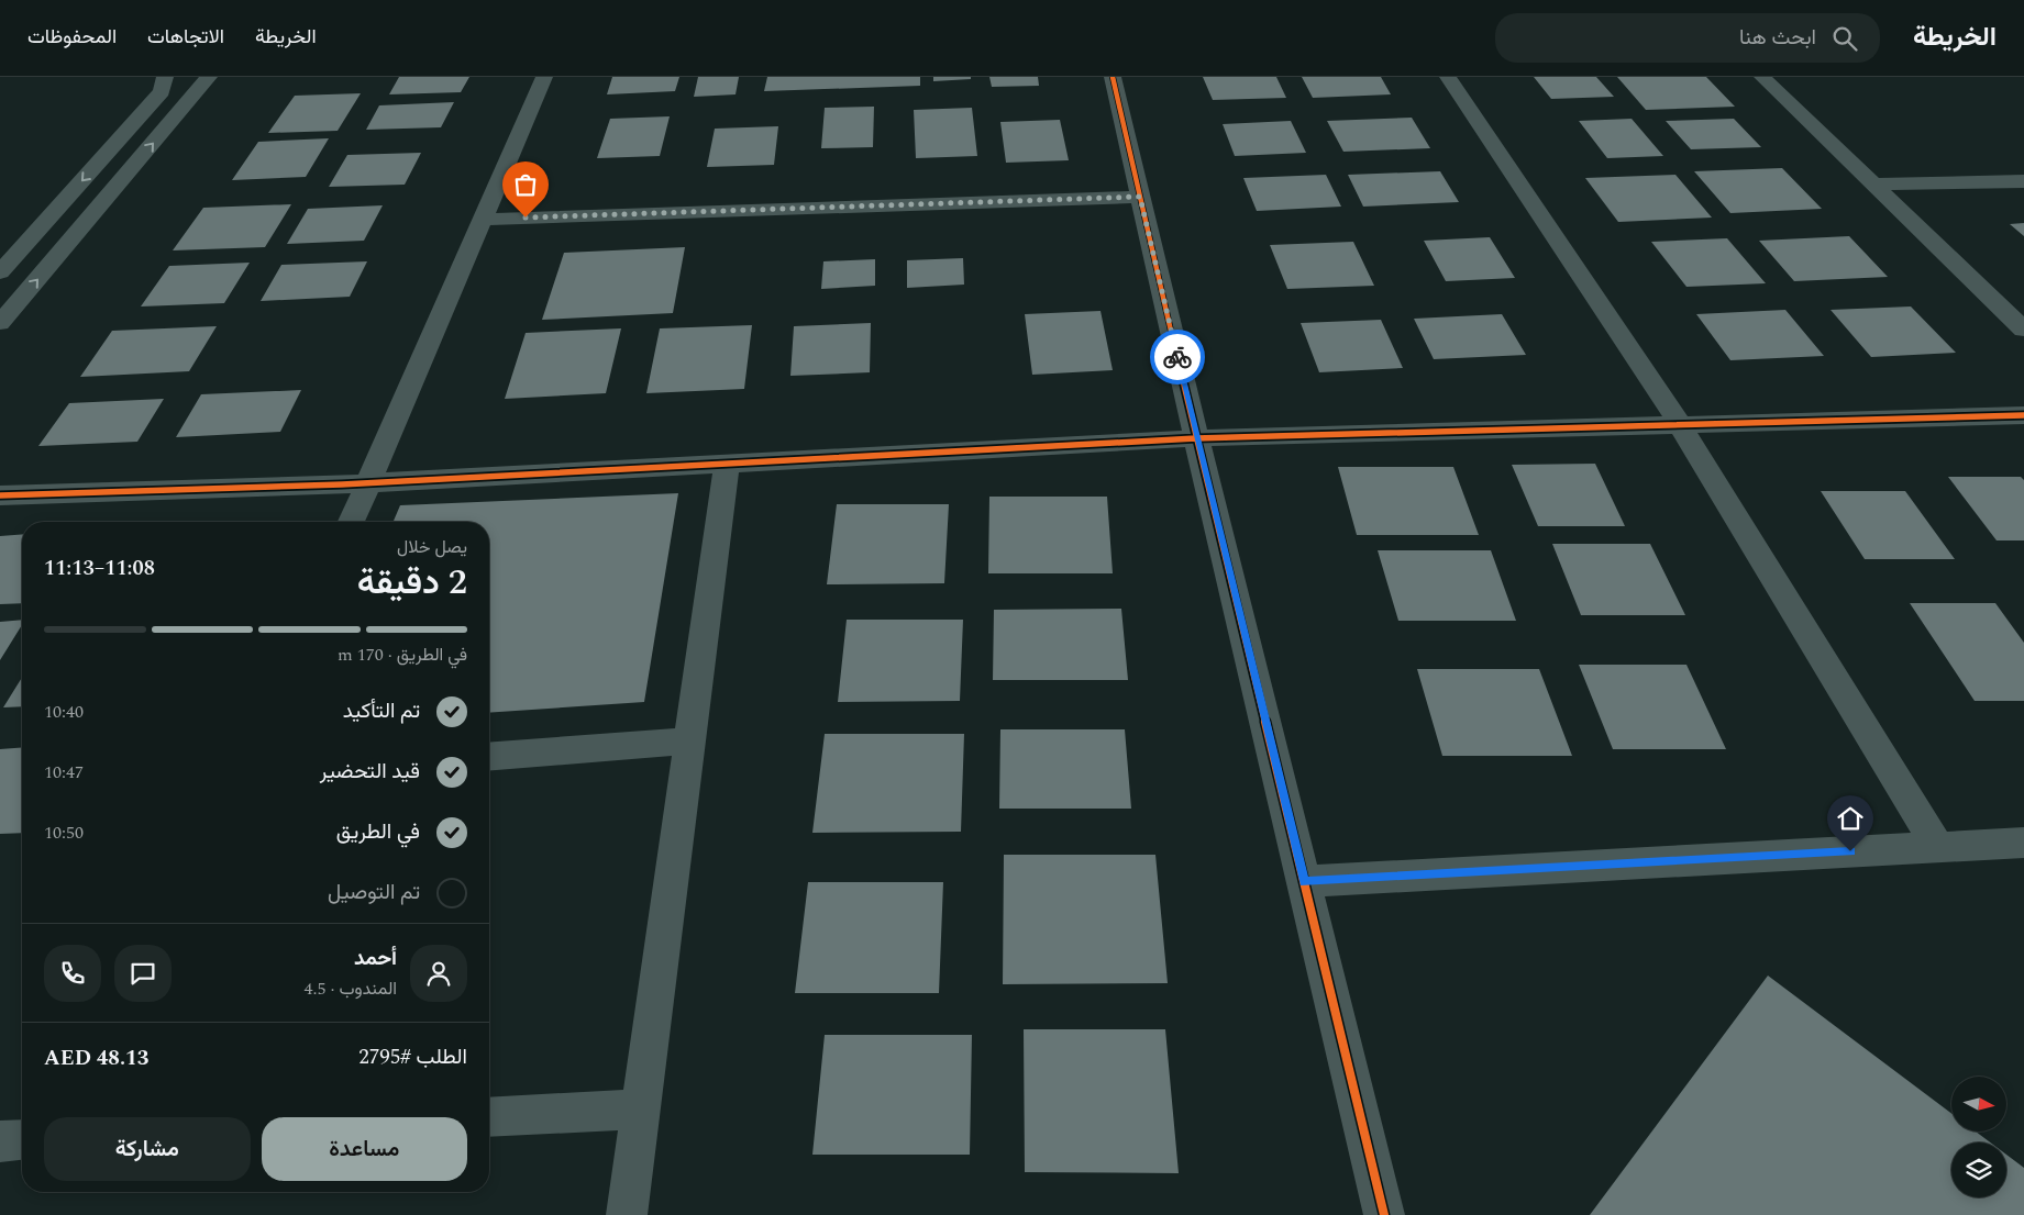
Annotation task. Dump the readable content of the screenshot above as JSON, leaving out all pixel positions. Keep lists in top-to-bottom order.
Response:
{
  "north": "right",
  "page": {
    "header": "الخريطة",
    "search": "ابحث هنا",
    "nav": ["الخريطة", "الاتجاهات", "المحفوظات"],
    "heading": ["2 دقيقة", "يصل خلال", "11:08–11:13"],
    "panel": [
      "أحمد",
      "المندوب · 4.5",
      "الطلب #2795",
      "AED 48.13"
    ],
    "bar": "في الطريق · 170 m",
    "list": [
      ["تم التأكيد", "10:40"],
      ["قيد التحضير", "10:47"],
      ["في الطريق", "10:50"],
      "تم التوصيل"
    ],
    "buttons": ["مساعدة", "مشاركة"]
  }
}
